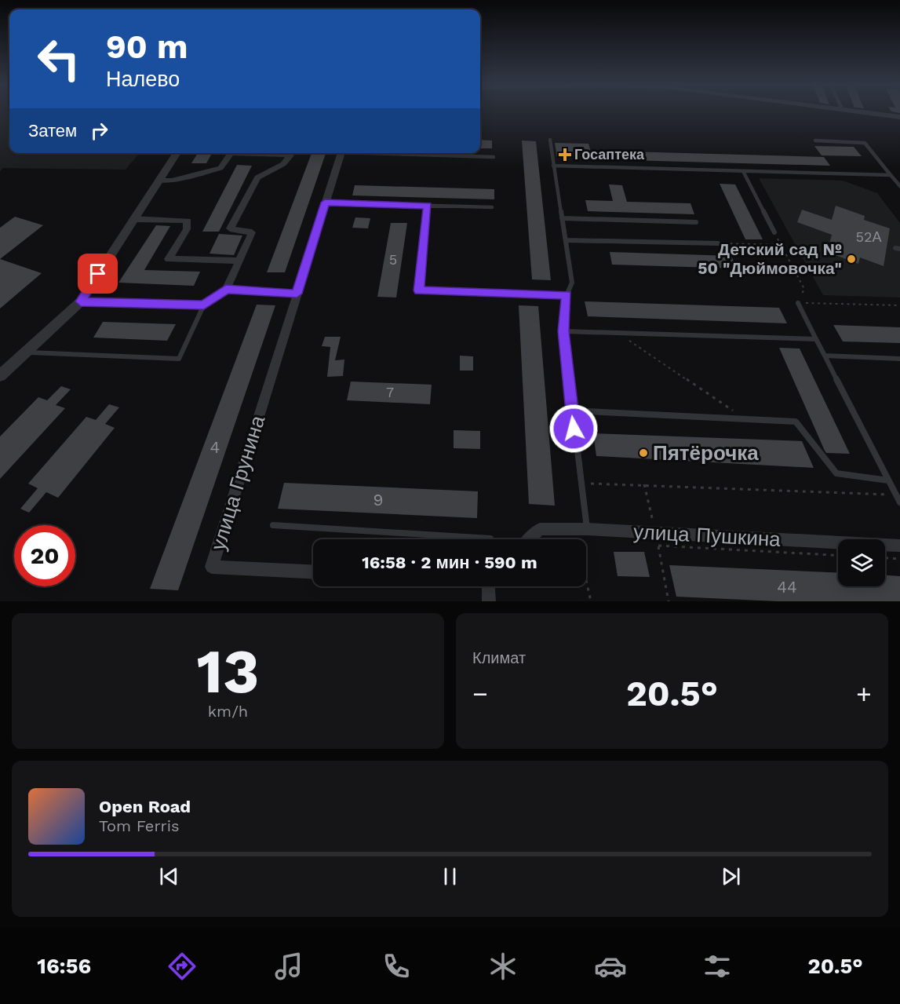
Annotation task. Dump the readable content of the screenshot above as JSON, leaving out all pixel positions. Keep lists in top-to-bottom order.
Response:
{
  "streets": {
    "street": ["улица Грунина", "улица Пушкина"]
  },
  "places": {
    "health": ["Госаптека"],
    "other": ["Детский сад № 50 \"Дюймовочка\"", "Пятёрочка"]
  },
  "house_numbers": [
    "52А",
    "5",
    "7",
    "4",
    "9",
    "44"
  ],
  "page": {
    "turn": ["90 m", "Налево"],
    "then": "Затем",
    "limit": "20",
    "trip": "16:58 · 2 мин · 590 m",
    "tile": [
      ["13", "km/h"],
      "Климат"
    ],
    "heat": ["−", "20.5°", "+"],
    "song": ["Open Road", "Tom Ferris"],
    "tabs": ["16:56", "20.5°"]
  }
}
